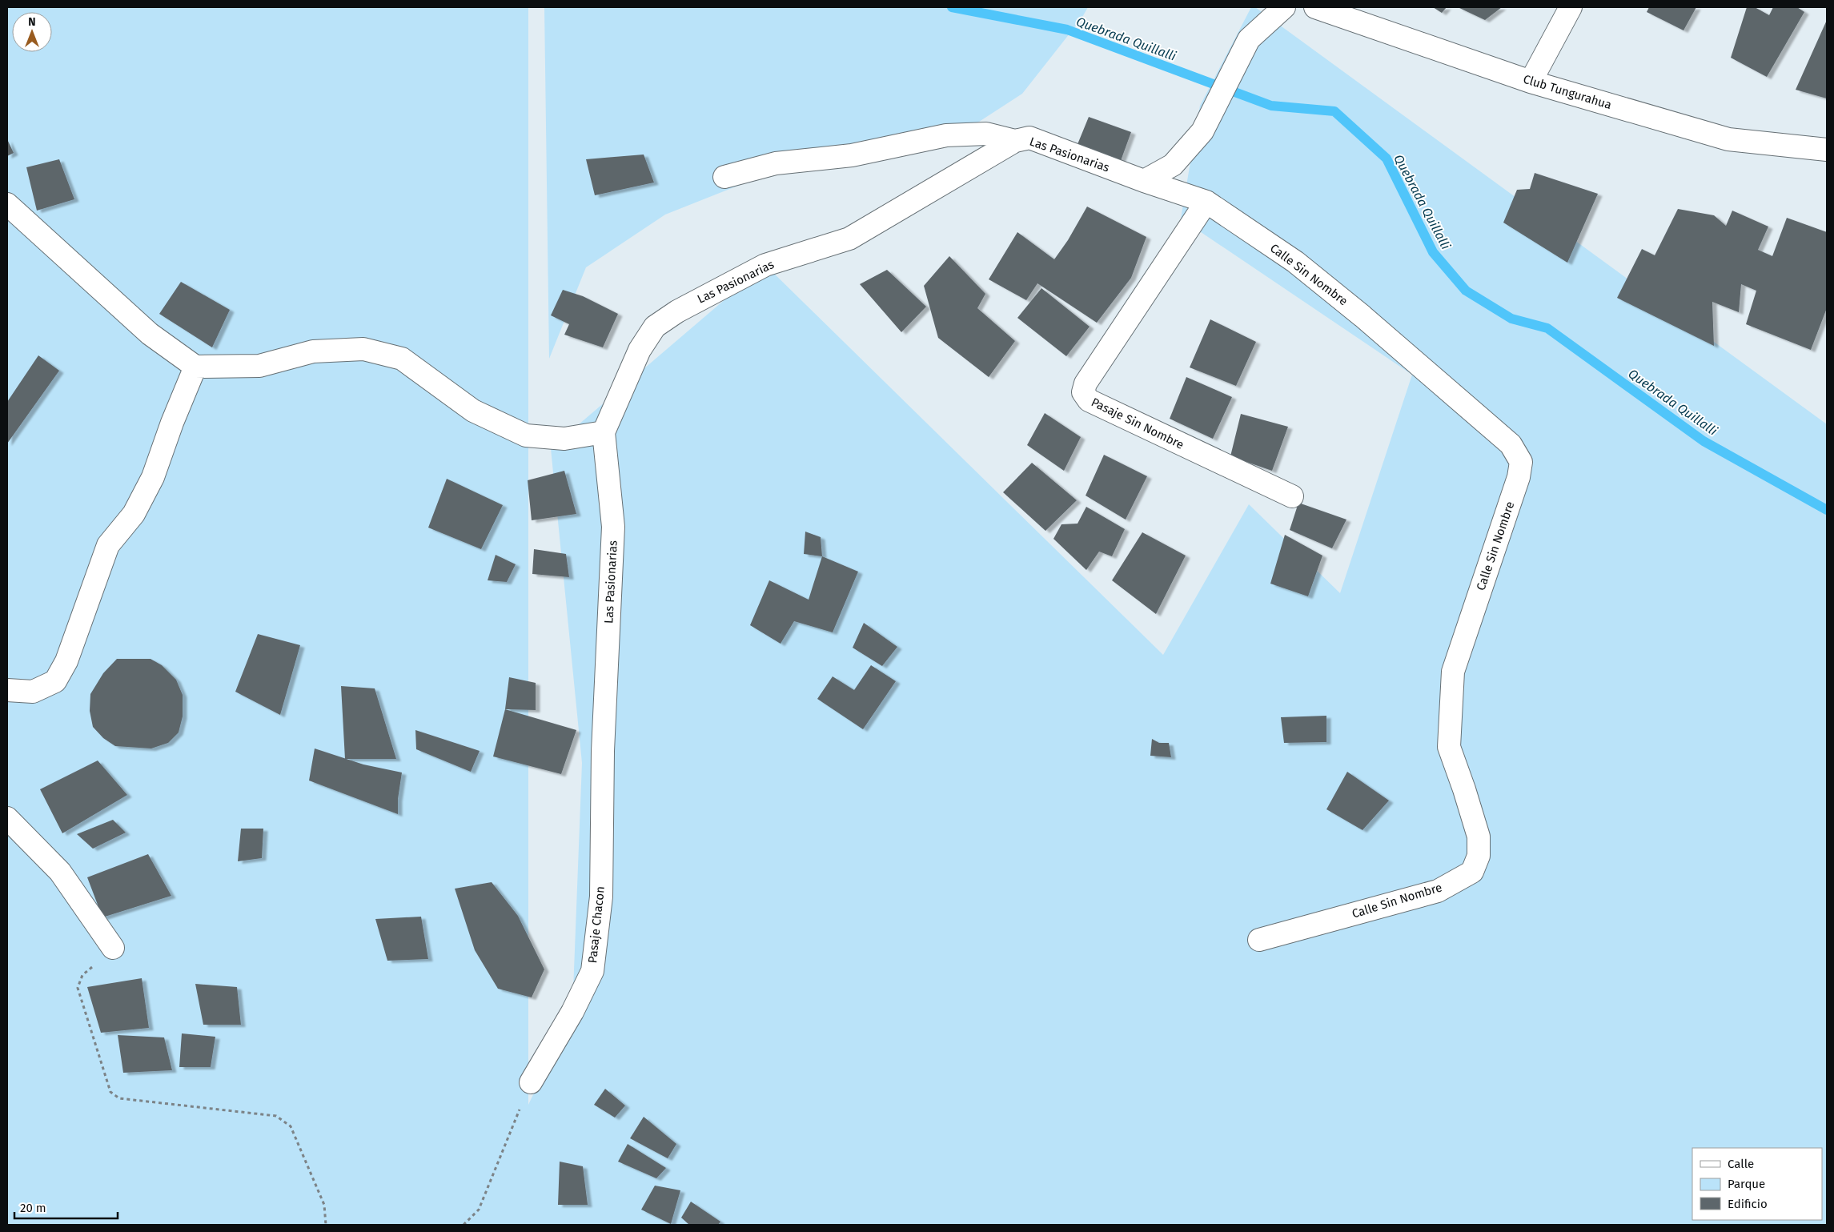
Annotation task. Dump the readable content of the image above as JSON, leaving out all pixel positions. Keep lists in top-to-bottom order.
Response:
{
  "streets": {
    "street": [
      "Club Tungurahua",
      "Las Pasionarias",
      "Calle Sin Nombre",
      "Pasaje Sin Nombre",
      "Pasaje Chacon"
    ]
  },
  "crossings": [
    ["Las Pasionarias", "Calle Sin Nombre"],
    ["Las Pasionarias", "Pasaje Chacon"],
    ["Calle Sin Nombre", "Pasaje Sin Nombre"]
  ],
  "water": ["Quebrada Quillalli"],
  "legend": ["Calle", "Parque", "Edificio"],
  "scale_bar": "20 m",
  "north": "top"
}
